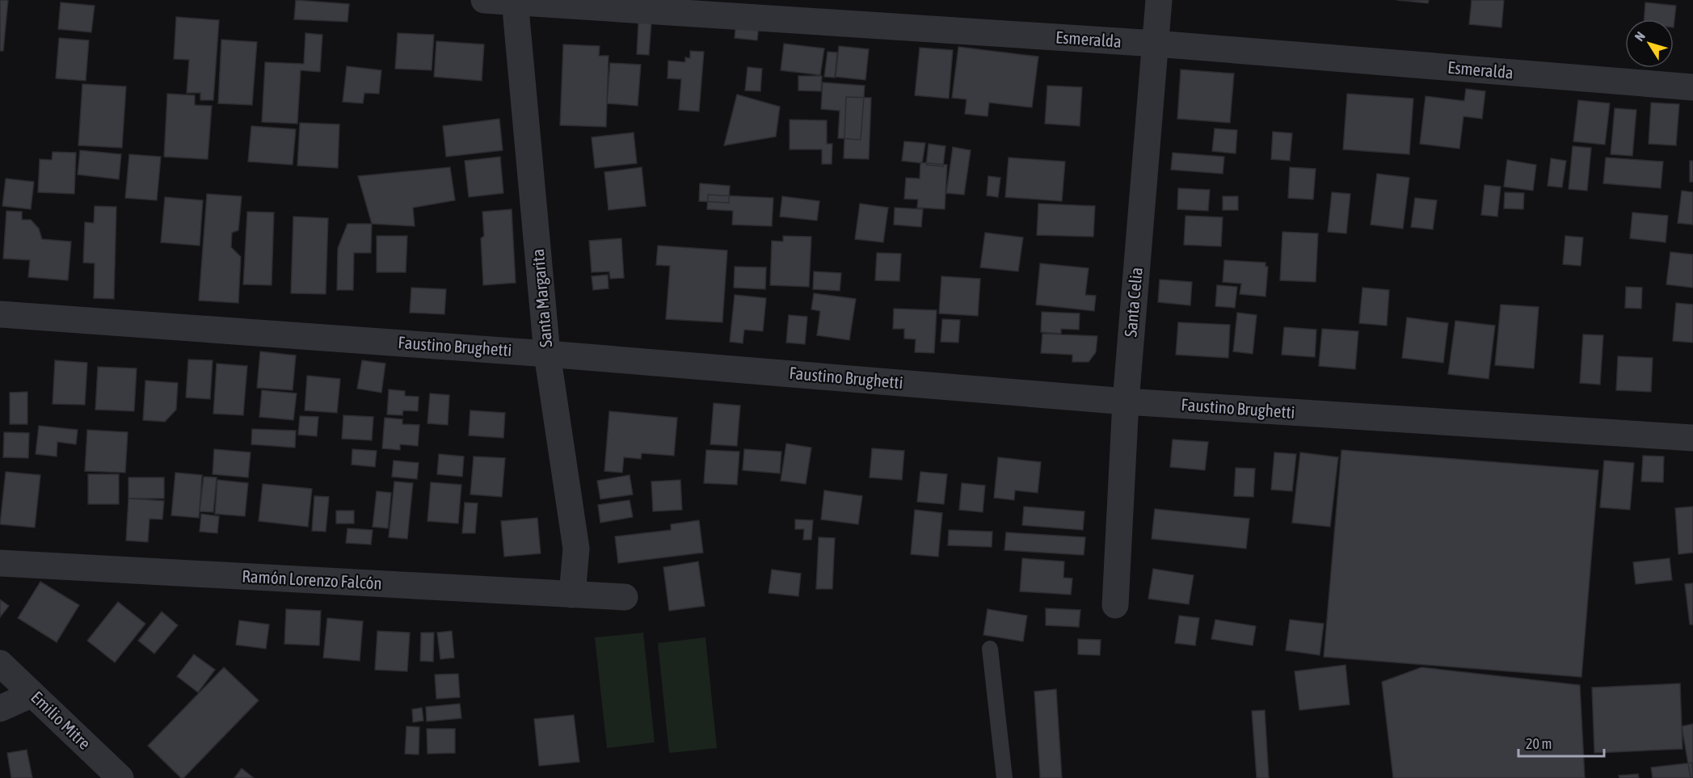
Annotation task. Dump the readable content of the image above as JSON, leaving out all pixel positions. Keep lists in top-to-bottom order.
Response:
{
  "streets": {
    "street": [
      "Esmeralda",
      "Santa Margarita",
      "Santa Celia",
      "Faustino Brughetti",
      "Ramón Lorenzo Falcón",
      "Emilio Mitre"
    ]
  },
  "crossings": [
    ["Esmeralda", "Santa Margarita"],
    ["Esmeralda", "Santa Celia"],
    ["Santa Margarita", "Faustino Brughetti"],
    ["Santa Margarita", "Ramón Lorenzo Falcón"],
    ["Santa Celia", "Faustino Brughetti"]
  ],
  "scale_bar": "20 m",
  "north": "top left"
}
